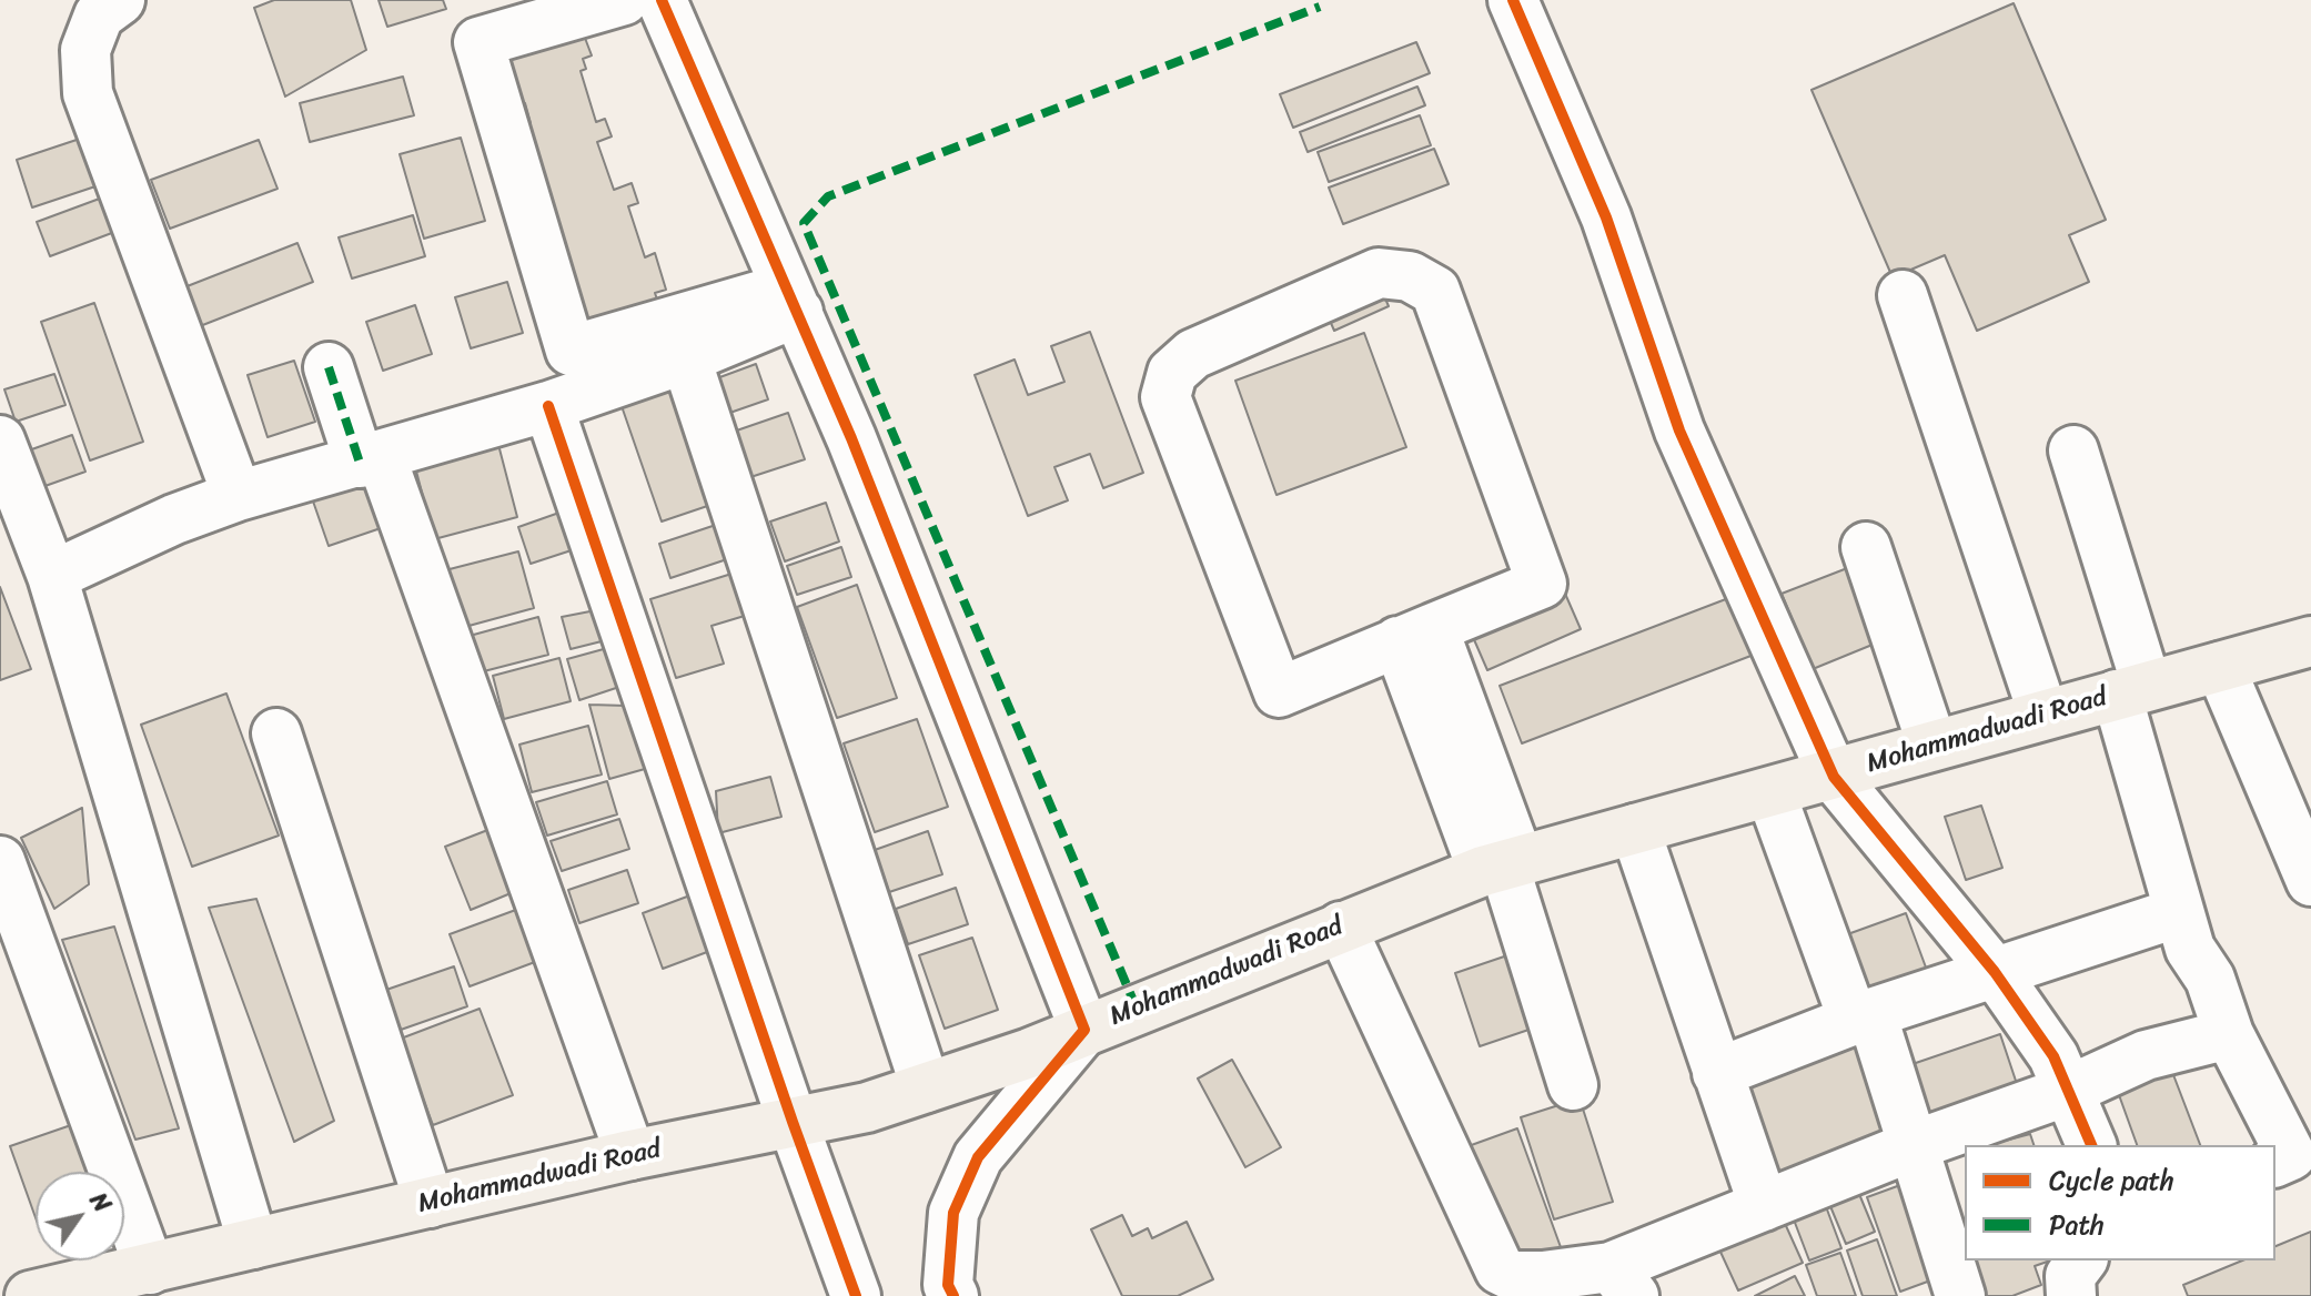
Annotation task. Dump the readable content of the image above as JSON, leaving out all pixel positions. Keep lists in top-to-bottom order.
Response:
{
  "streets": {
    "main road": ["Mohammadwadi Road"]
  },
  "legend": ["Cycle path", "Path"],
  "north": "top right"
}
